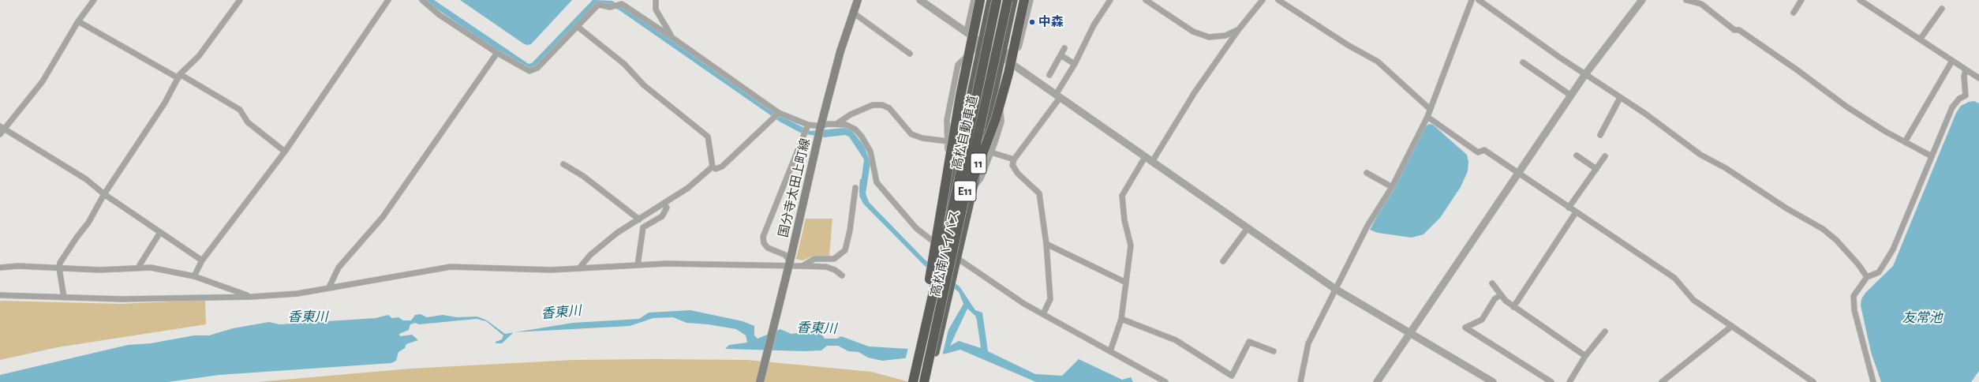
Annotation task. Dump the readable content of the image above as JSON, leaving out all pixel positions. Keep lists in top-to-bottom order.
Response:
{
  "streets": {
    "highway": [
      "高松自動車道",
      "11",
      "E11",
      "高松南バイパス"
    ],
    "main road": ["国分寺太田上町線"]
  },
  "water": ["香東川", "友常池"],
  "places": ["中森"]
}
